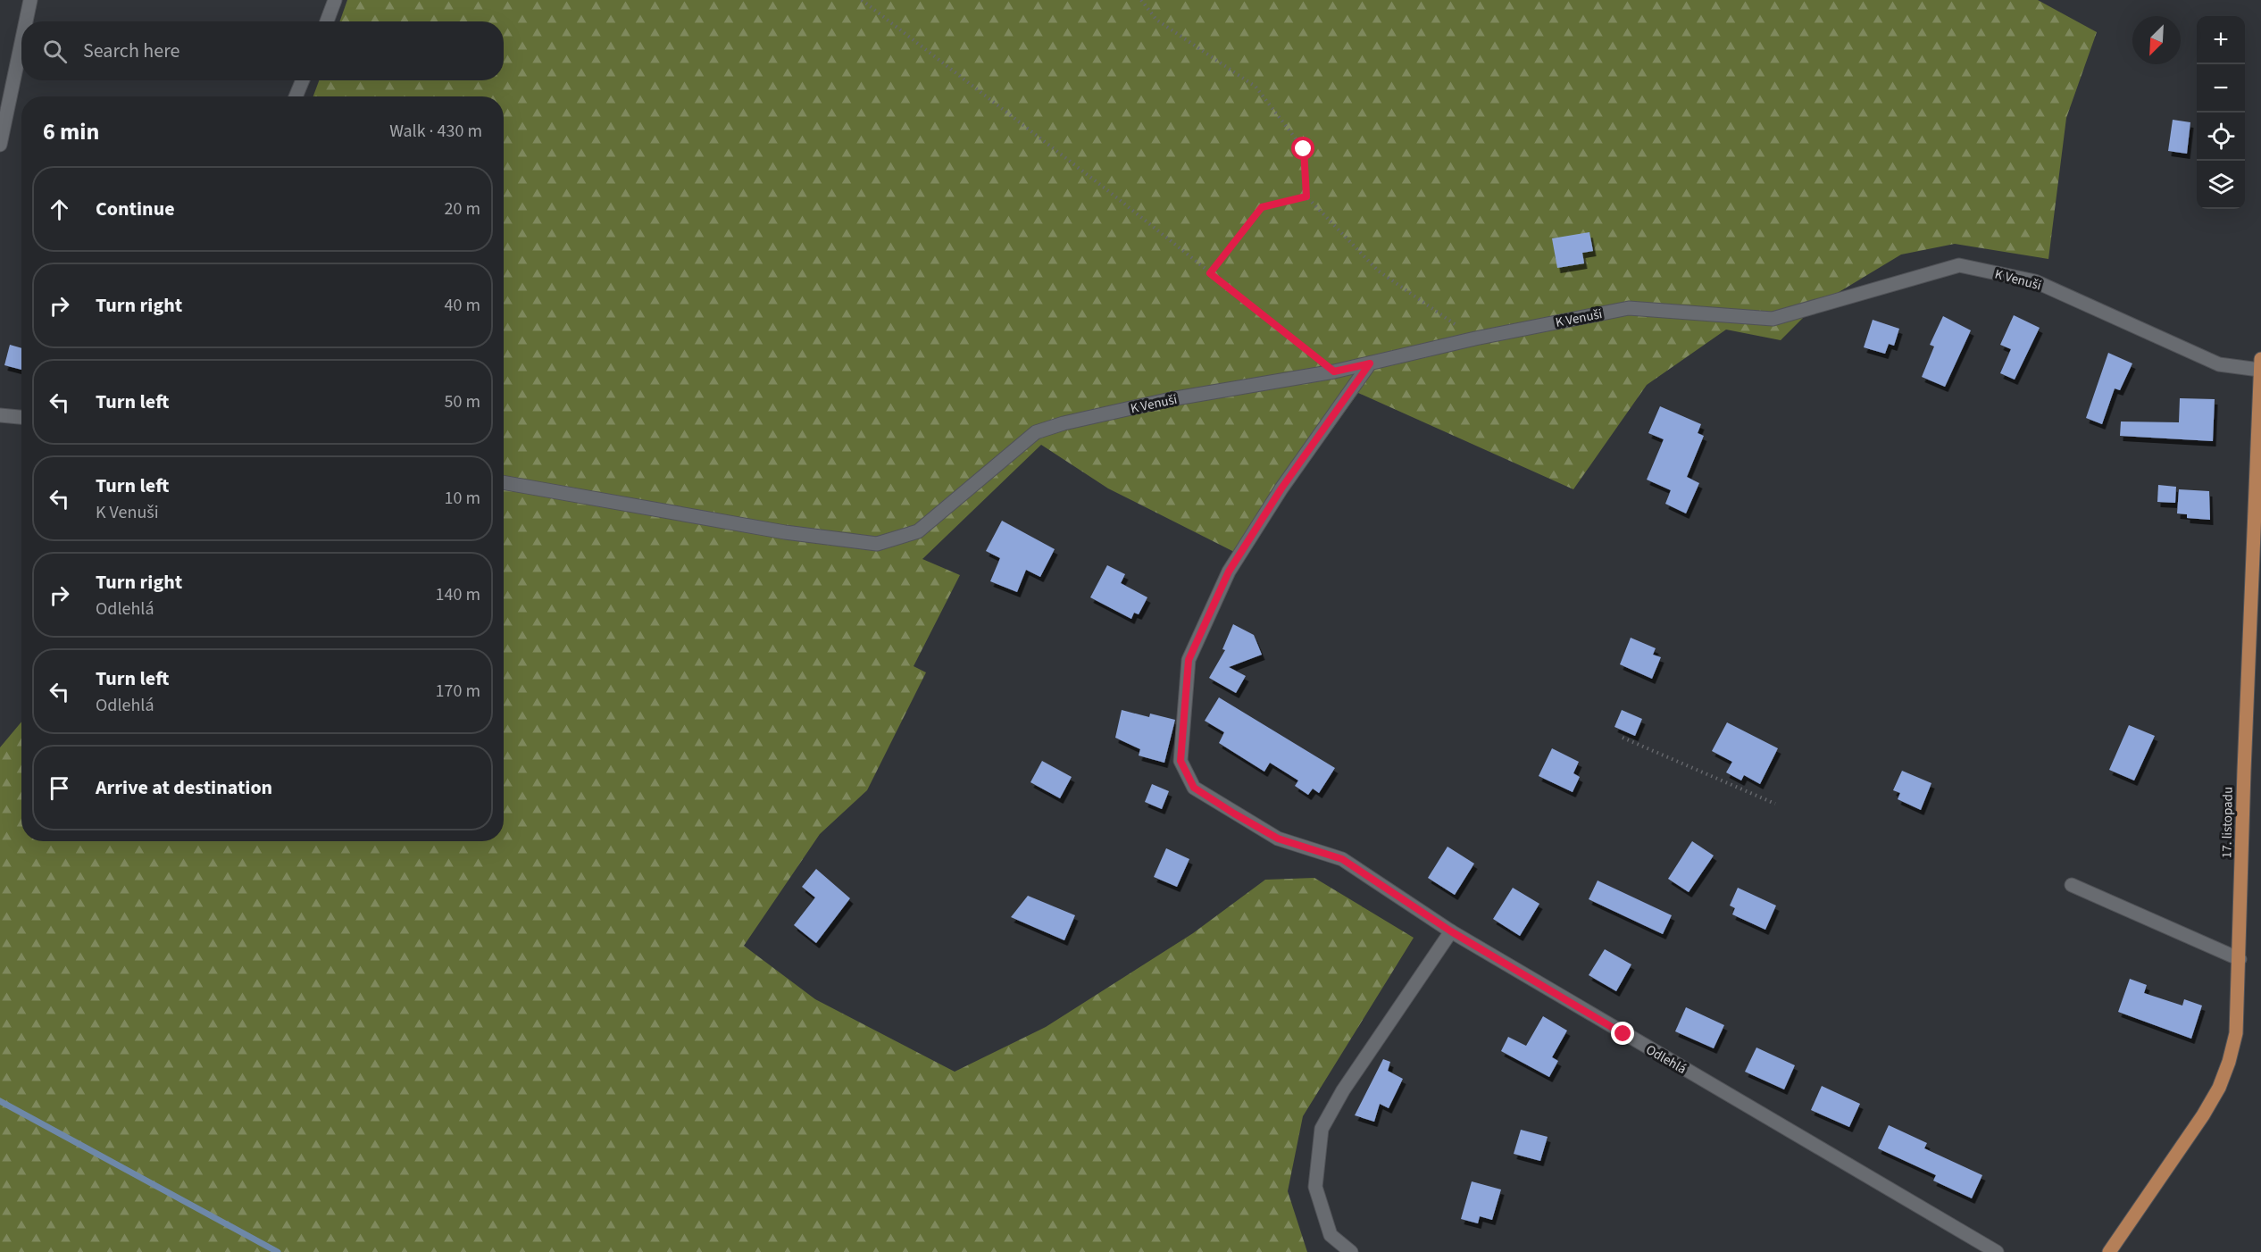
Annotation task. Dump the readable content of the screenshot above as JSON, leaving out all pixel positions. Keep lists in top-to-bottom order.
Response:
{
  "streets": {
    "main road": ["17. listopadu"],
    "street": ["K Venuši", "Odlehlá"]
  },
  "crossings": [
    ["K Venuši", "17. listopadu"],
    ["K Venuši", "Odlehlá"]
  ],
  "north": "bottom left",
  "page": {
    "map_buttons": ["+", "−"],
    "search": "Search here",
    "heading": ["6 min", "Walk · 430 m"],
    "list": [
      ["Continue", "20 m"],
      ["Turn right", "40 m"],
      ["Turn left", "50 m"],
      ["Turn left", "K Venuši", "10 m"],
      ["Turn right", "Odlehlá", "140 m"],
      ["Turn left", "Odlehlá", "170 m"],
      "Arrive at destination"
    ]
  }
}
